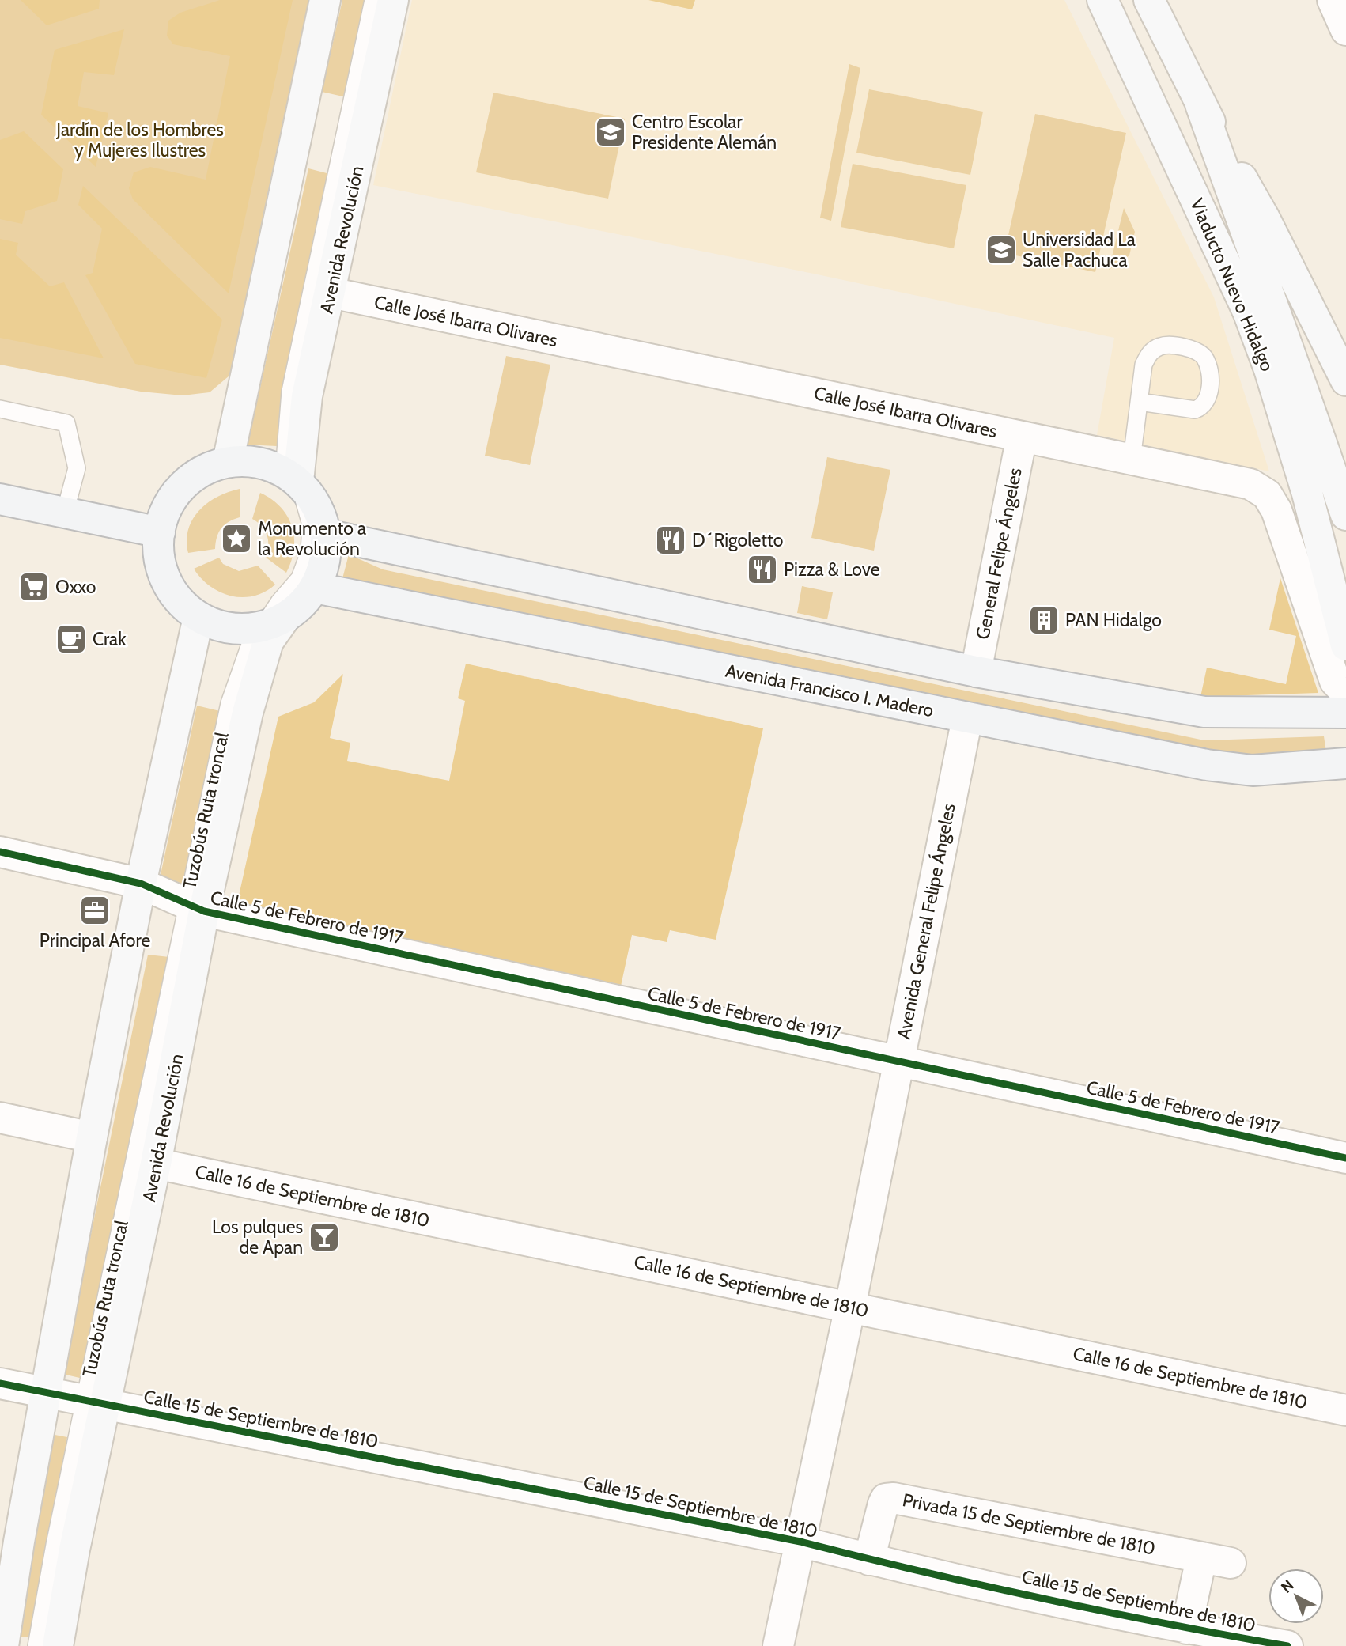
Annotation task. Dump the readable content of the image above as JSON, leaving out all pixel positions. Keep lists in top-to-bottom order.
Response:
{
  "streets": {
    "main road": ["Avenida Revolución", "Viaducto Nuevo Hidalgo", "Avenida Francisco I. Madero"],
    "street": [
      "Calle José Ibarra Olivares",
      "General Felipe Ángeles",
      "Calle 5 de Febrero de 1917",
      "Avenida General Felipe Ángeles",
      "Calle 16 de Septiembre de 1810",
      "Calle 15 de Septiembre de 1810",
      "Privada 15 de Septiembre de 1810"
    ],
    "lane": ["Tuzobús Ruta troncal"]
  },
  "crossings": [
    ["Avenida Revolución", "Calle José Ibarra Olivares"],
    ["Avenida Revolución", "Tuzobús Ruta troncal"],
    ["Avenida Revolución", "Calle 5 de Febrero de 1917"],
    ["Avenida Revolución", "Calle 16 de Septiembre de 1810"],
    ["Avenida Revolución", "Calle 15 de Septiembre de 1810"],
    ["Calle José Ibarra Olivares", "General Felipe Ángeles"],
    ["Avenida Francisco I. Madero", "Avenida General Felipe Ángeles"],
    ["Tuzobús Ruta troncal", "Calle 5 de Febrero de 1917"],
    ["Tuzobús Ruta troncal", "Calle 15 de Septiembre de 1810"],
    ["Calle 5 de Febrero de 1917", "Avenida General Felipe Ángeles"],
    ["Avenida General Felipe Ángeles", "Calle 16 de Septiembre de 1810"],
    ["Avenida General Felipe Ángeles", "Calle 15 de Septiembre de 1810"],
    ["Calle 15 de Septiembre de 1810", "Privada 15 de Septiembre de 1810"]
  ],
  "parks": ["Jardín de los Hombres y Mujeres Ilustres"],
  "places": {
    "school or university": ["Centro Escolar Presidente Alemán", "Universidad La Salle Pachuca"],
    "place": ["Monumento a la Revolución"],
    "restaurant": ["D´Rigoletto", "Pizza & Love"],
    "supermarket": ["Oxxo"],
    "building": ["PAN Hidalgo"],
    "cafe": ["Crak"],
    "office": ["Principal Afore"],
    "bar": ["Los pulques de Apan"]
  },
  "north": "top left"
}
